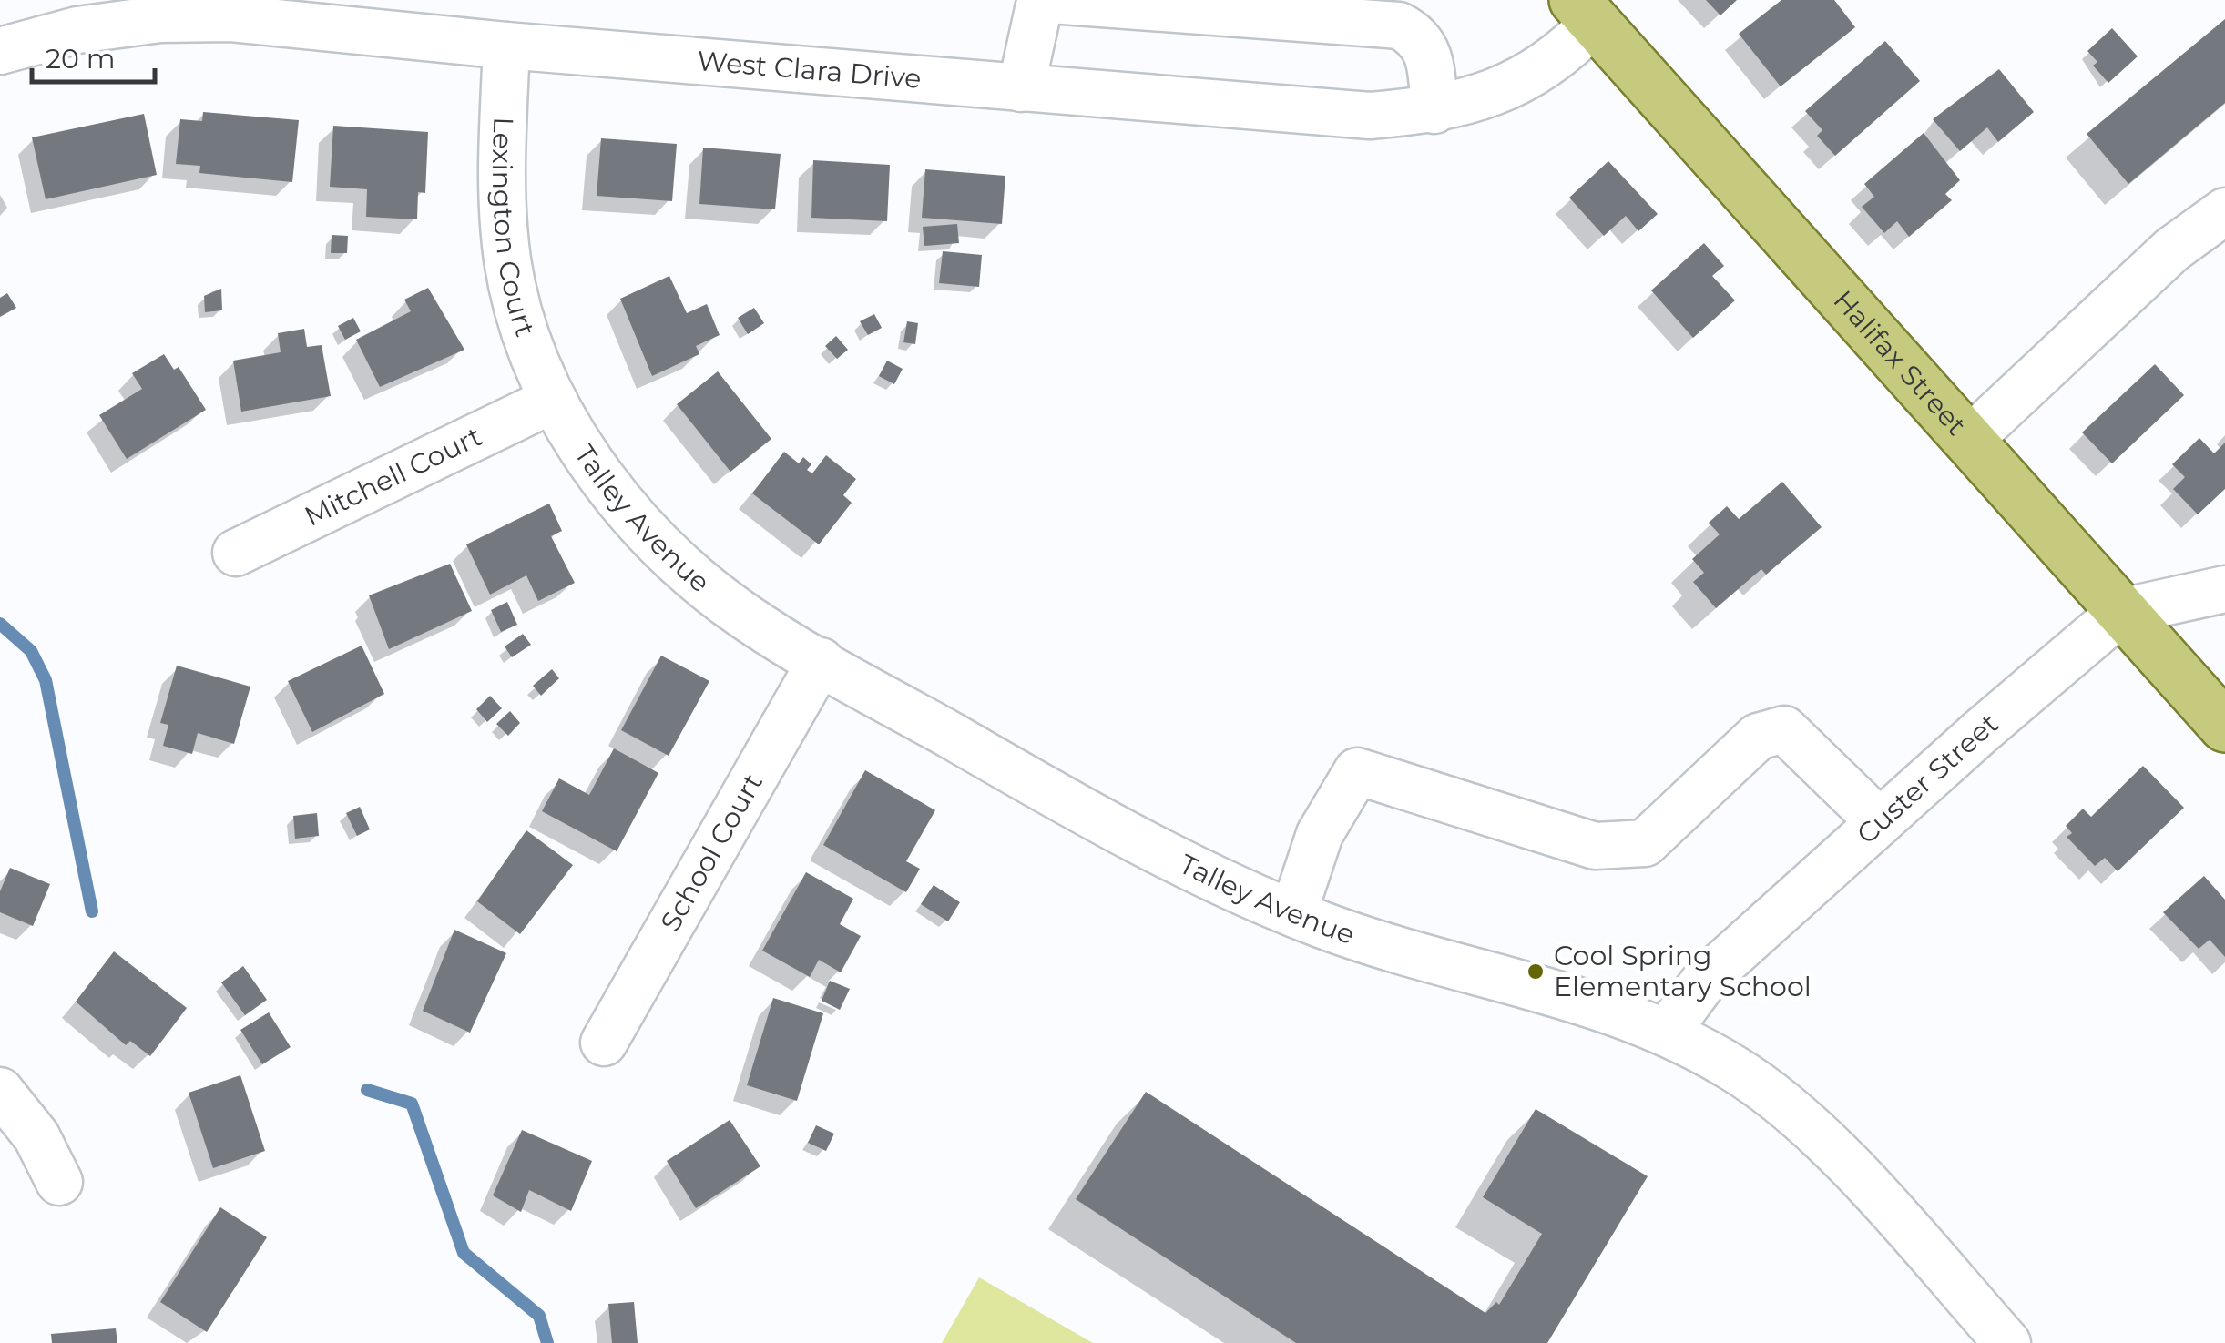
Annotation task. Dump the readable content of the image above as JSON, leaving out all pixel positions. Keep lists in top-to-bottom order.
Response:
{
  "streets": {
    "main road": ["Halifax Street"],
    "street": [
      "West Clara Drive",
      "Lexington Court",
      "Mitchell Court",
      "Talley Avenue",
      "Custer Street",
      "School Court"
    ]
  },
  "crossings": [
    ["West Clara Drive", "Lexington Court"],
    ["West Clara Drive", "Halifax Street"],
    ["Lexington Court", "Mitchell Court"],
    ["Lexington Court", "Talley Avenue"],
    ["Halifax Street", "Custer Street"],
    ["Mitchell Court", "Talley Avenue"],
    ["Talley Avenue", "Custer Street"],
    ["Talley Avenue", "School Court"]
  ],
  "places": ["Cool Spring Elementary School"],
  "scale_bar": "20 m"
}
